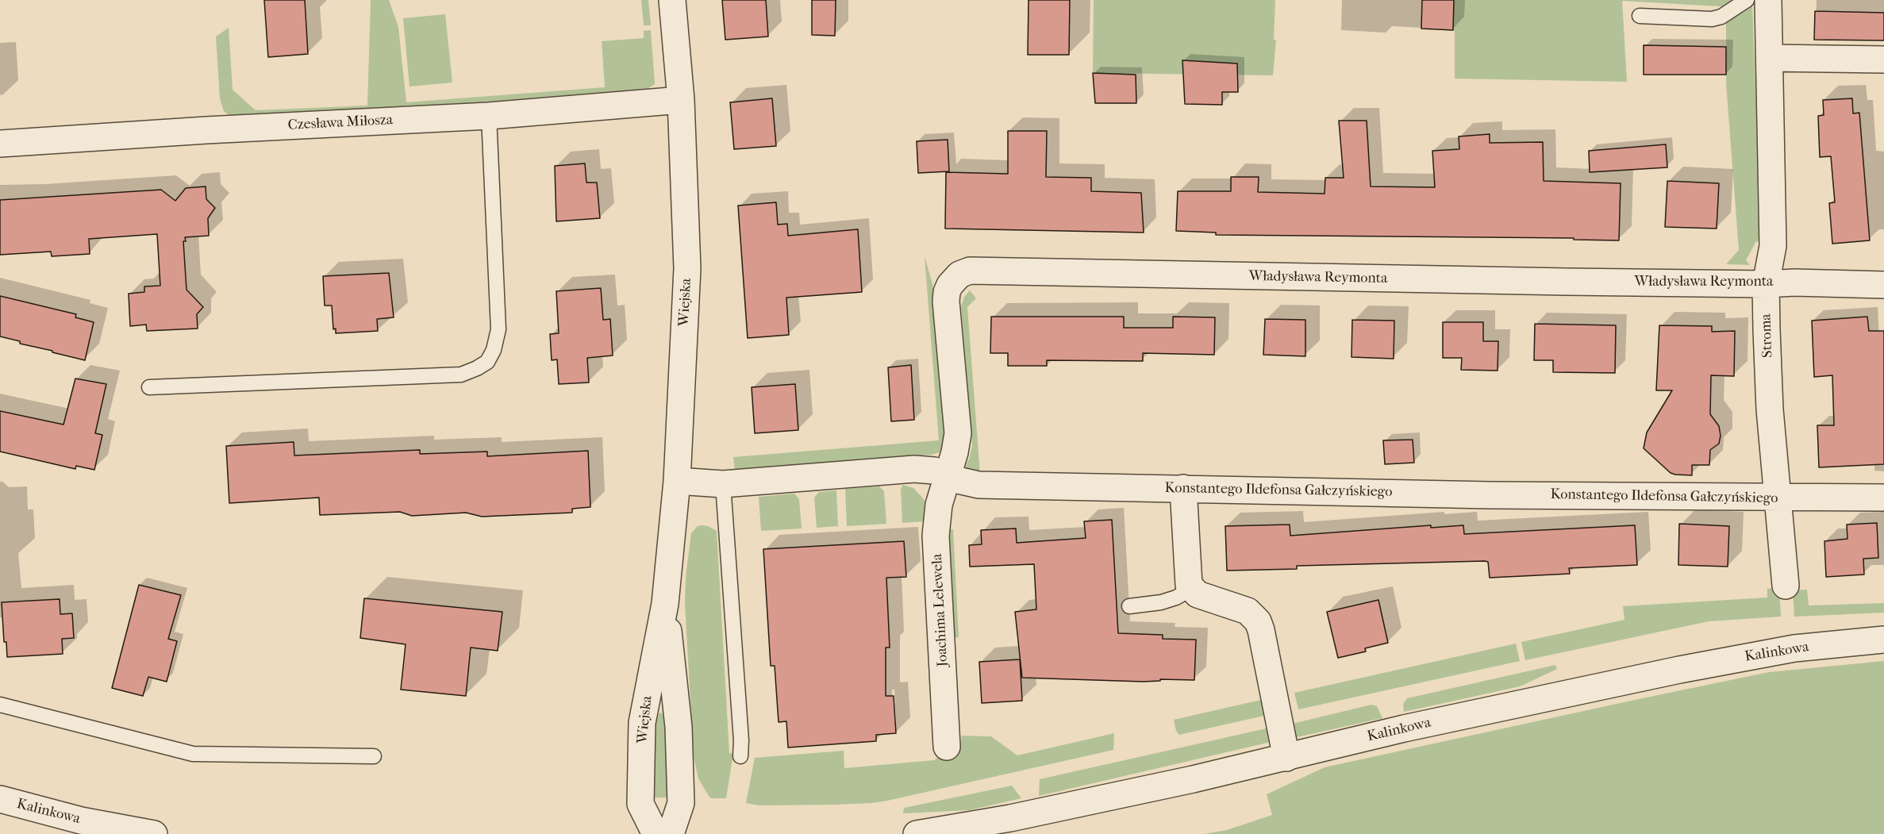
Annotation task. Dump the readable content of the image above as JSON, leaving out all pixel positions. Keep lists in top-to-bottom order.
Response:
{
  "streets": {
    "street": [
      "Czesława Miłosza",
      "Władysława Reymonta",
      "Wiejska",
      "Stroma",
      "Konstantego Ildefonsa Gałczyńskiego",
      "Joachima Lelewela",
      "Kalinkowa"
    ]
  },
  "crossings": [
    ["Czesława Miłosza", "Wiejska"],
    ["Władysława Reymonta", "Stroma"],
    ["Władysława Reymonta", "Konstantego Ildefonsa Gałczyńskiego"],
    ["Władysława Reymonta", "Joachima Lelewela"],
    ["Wiejska", "Konstantego Ildefonsa Gałczyńskiego"],
    ["Stroma", "Konstantego Ildefonsa Gałczyńskiego"],
    ["Konstantego Ildefonsa Gałczyńskiego", "Joachima Lelewela"]
  ]
}
